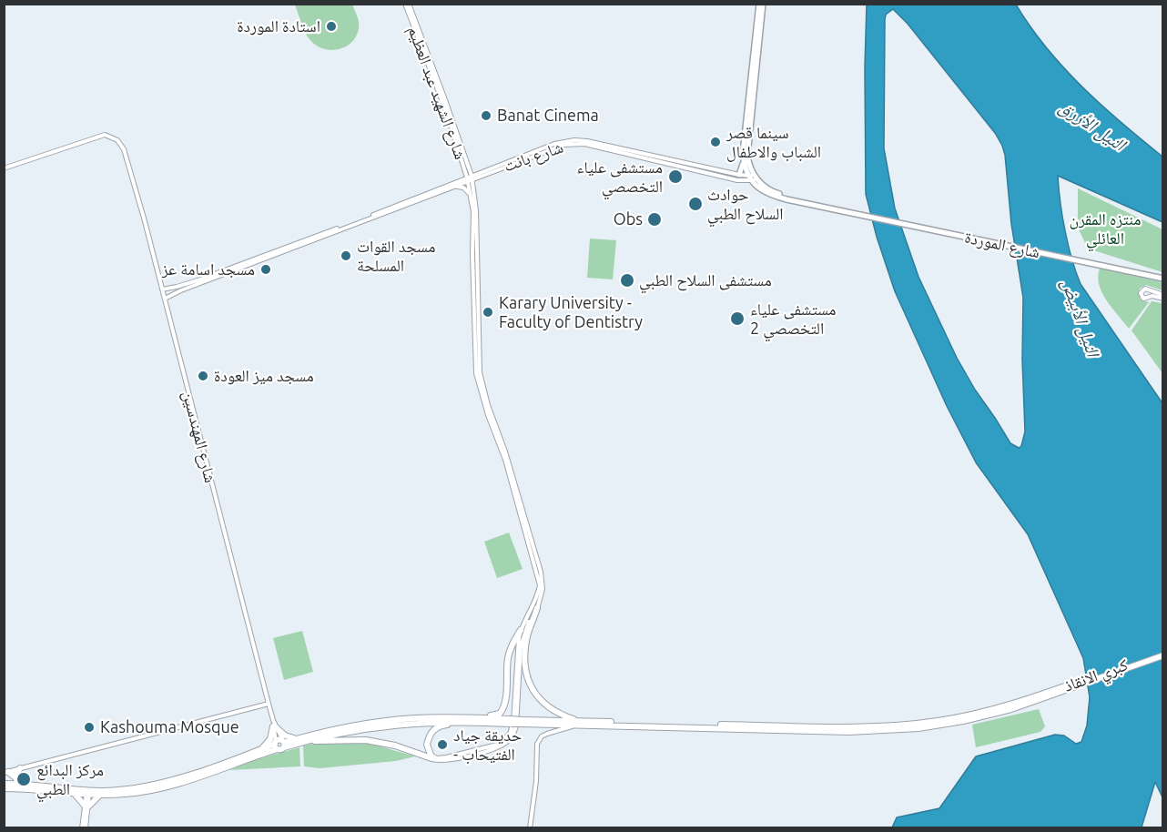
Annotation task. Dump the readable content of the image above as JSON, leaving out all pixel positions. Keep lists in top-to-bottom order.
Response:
{
  "streets": {
    "highway": ["كبري الانقاذ"],
    "main road": ["شارع الشهيد عبد العظيم", "شارع بانت", "شارع المهندسين"]
  },
  "crossings": [
    ["شارع الشهيد عبد العظيم", "شارع بانت"]
  ],
  "water": ["النيل الأزرق", "النيل الأبيض"],
  "parks": ["منتزه المقرن العائلي"],
  "places": [
    "استادة الموردة",
    "Banat Cinema",
    "سينما قصر الشباب والاطفال",
    "مستشفى علياء التخصصي",
    "حوادث السلاح الطبي",
    "Obs",
    "مسجد القوات المسلحة",
    "مسجد اسامة عز",
    "مستشفى السلاح الطبي",
    "Karary University - Faculty of Dentistry",
    "مستشفى علياء التخصصي 2",
    "مسجد ميز العودة",
    "Kashouma Mosque",
    "حديقة جياد - الفتيحاب",
    "مركز البدائع الطبي"
  ]
}
